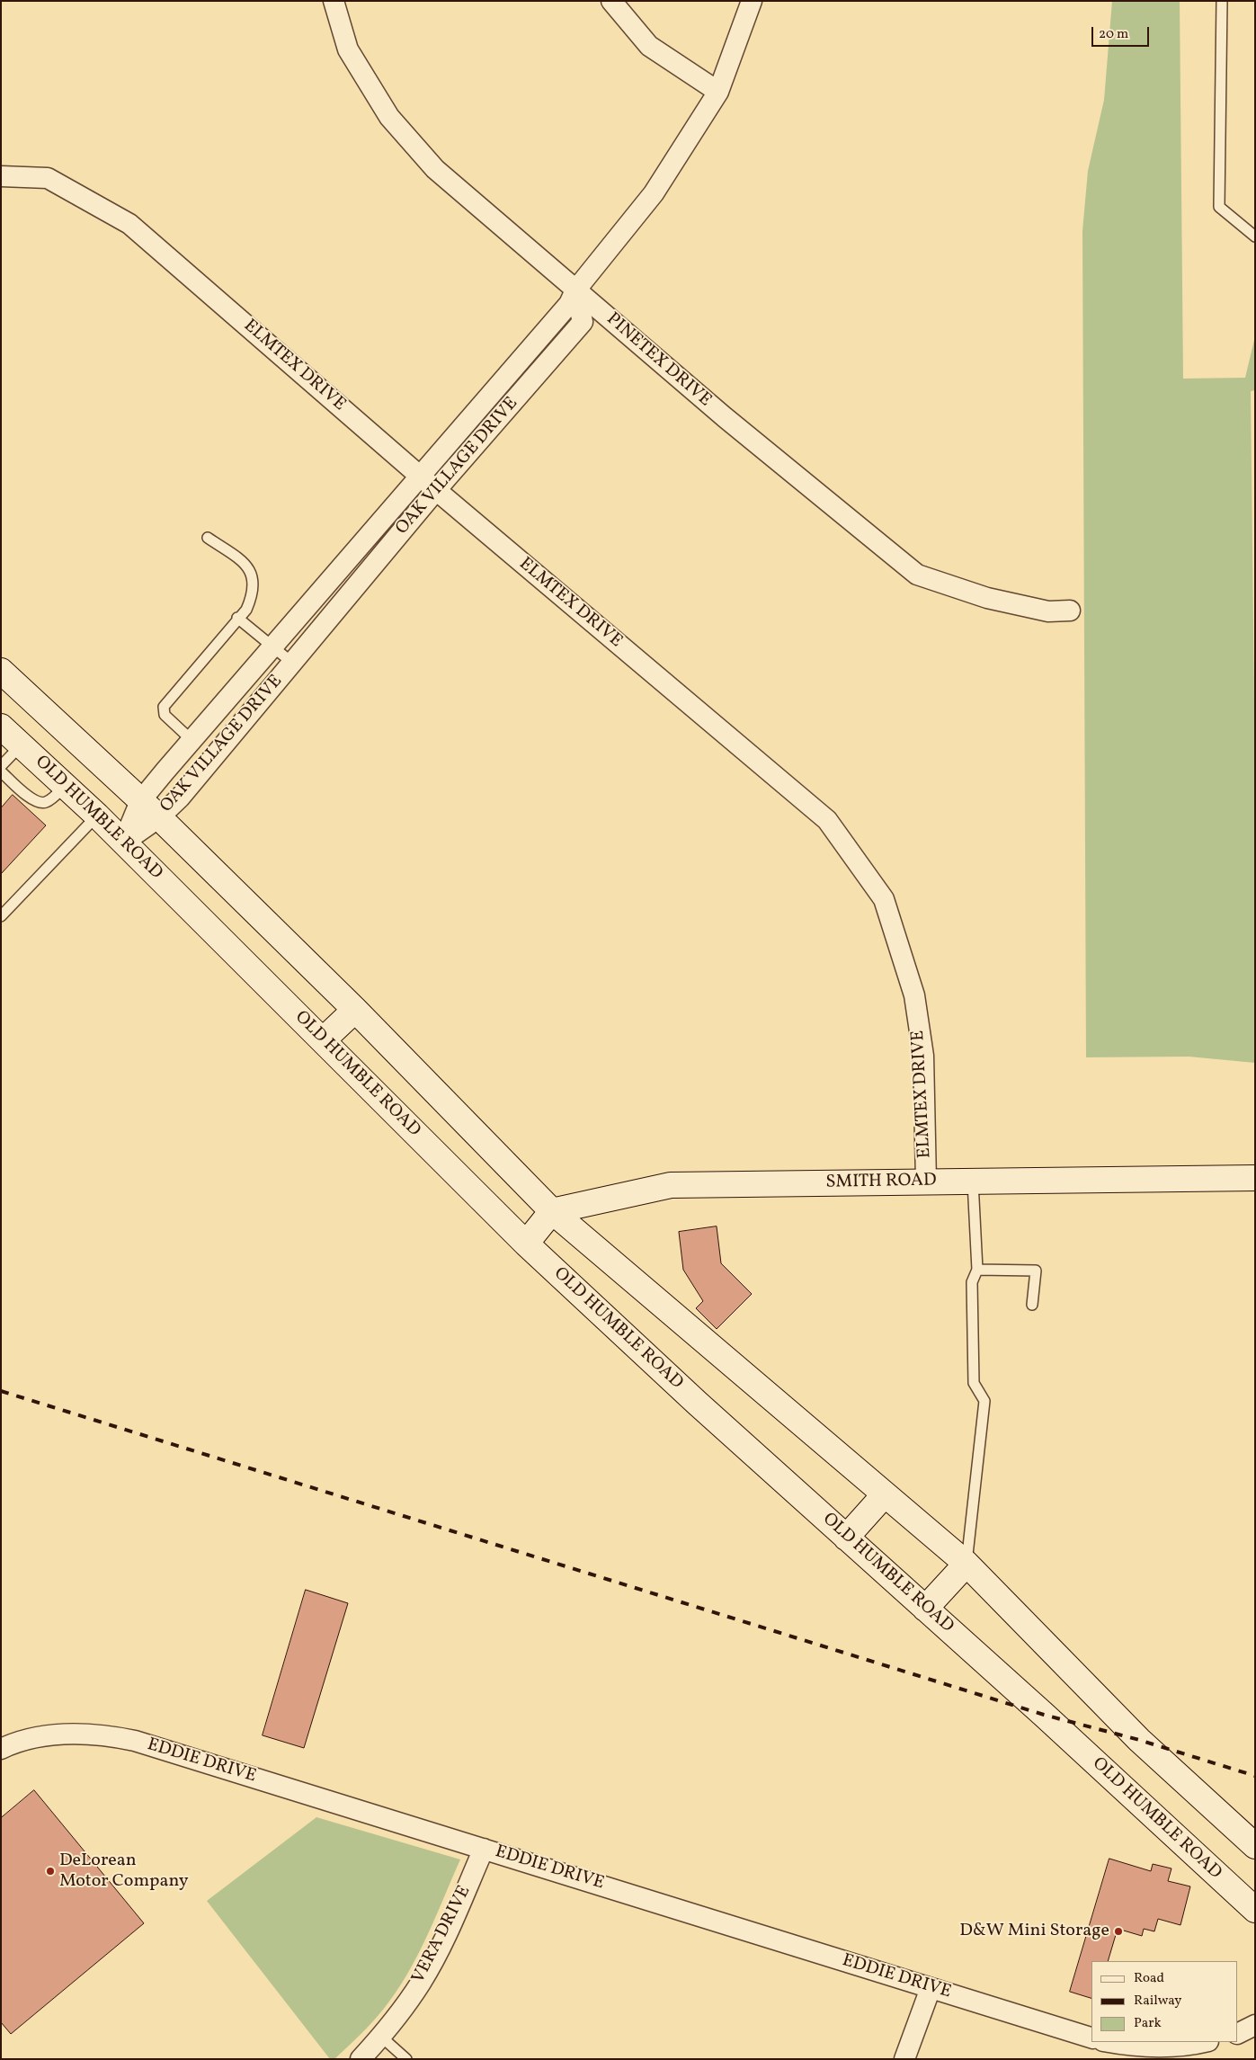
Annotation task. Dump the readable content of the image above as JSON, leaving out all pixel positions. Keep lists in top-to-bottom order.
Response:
{
  "streets": {
    "main road": ["OLD HUMBLE ROAD", "SMITH ROAD"],
    "street": [
      "PINETEX DRIVE",
      "ELMTEX DRIVE",
      "OAK VILLAGE DRIVE",
      "EDDIE DRIVE",
      "VERA DRIVE"
    ]
  },
  "crossings": [
    ["PINETEX DRIVE", "OAK VILLAGE DRIVE"],
    ["ELMTEX DRIVE", "OAK VILLAGE DRIVE"],
    ["ELMTEX DRIVE", "SMITH ROAD"],
    ["OAK VILLAGE DRIVE", "OLD HUMBLE ROAD"],
    ["EDDIE DRIVE", "VERA DRIVE"]
  ],
  "places": ["DeLorean Motor Company", "D&W Mini Storage"],
  "legend": ["Road", "Railway", "Park"],
  "scale_bar": "20 m"
}
